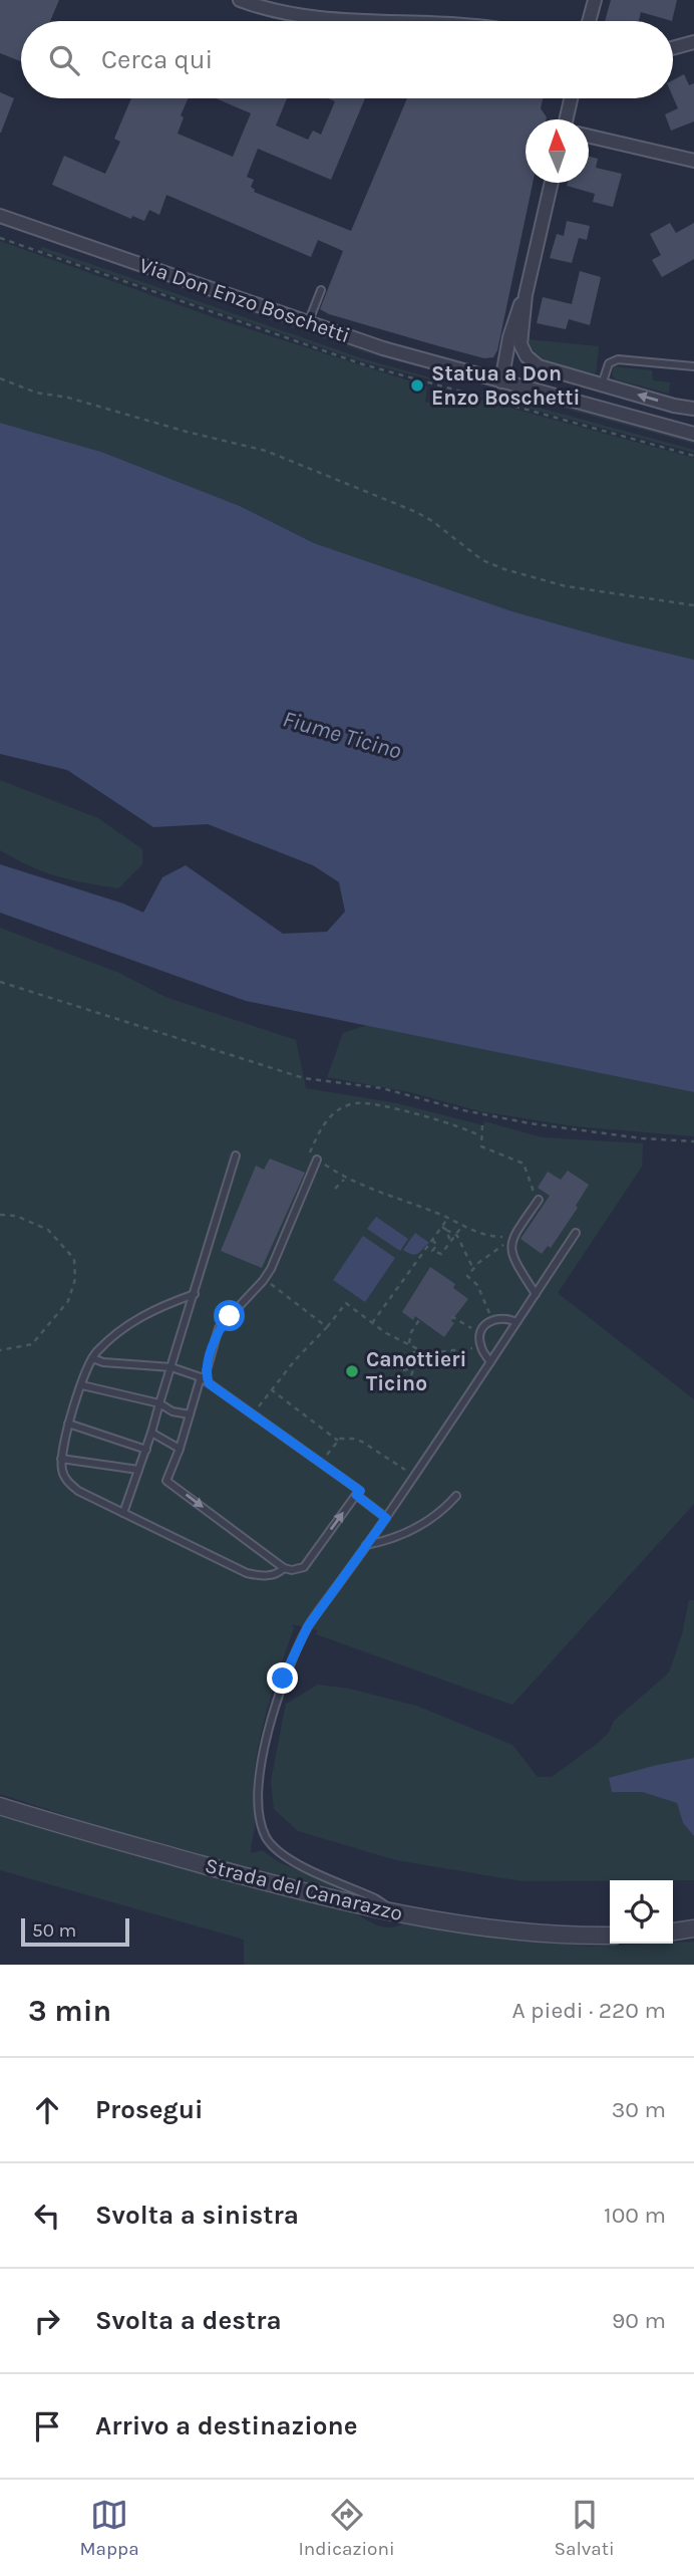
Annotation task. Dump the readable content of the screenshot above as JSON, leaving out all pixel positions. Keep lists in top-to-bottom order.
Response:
{
  "streets": {
    "street": ["Via Don Enzo Boschetti", "Strada del Canarazzo"]
  },
  "water": ["Fiume Ticino"],
  "places": ["Statua a Don Enzo Boschetti", "Canottieri Ticino"],
  "scale_bar": "50 m",
  "north": "top",
  "page": {
    "search": "Cerca qui",
    "scale": "50 m",
    "heading": ["3 min", "A piedi · 220 m"],
    "list": [
      ["Prosegui", "30 m"],
      ["Svolta a sinistra", "100 m"],
      ["Svolta a destra", "90 m"],
      "Arrivo a destinazione"
    ],
    "nav": ["Mappa", "Indicazioni", "Salvati"]
  }
}
